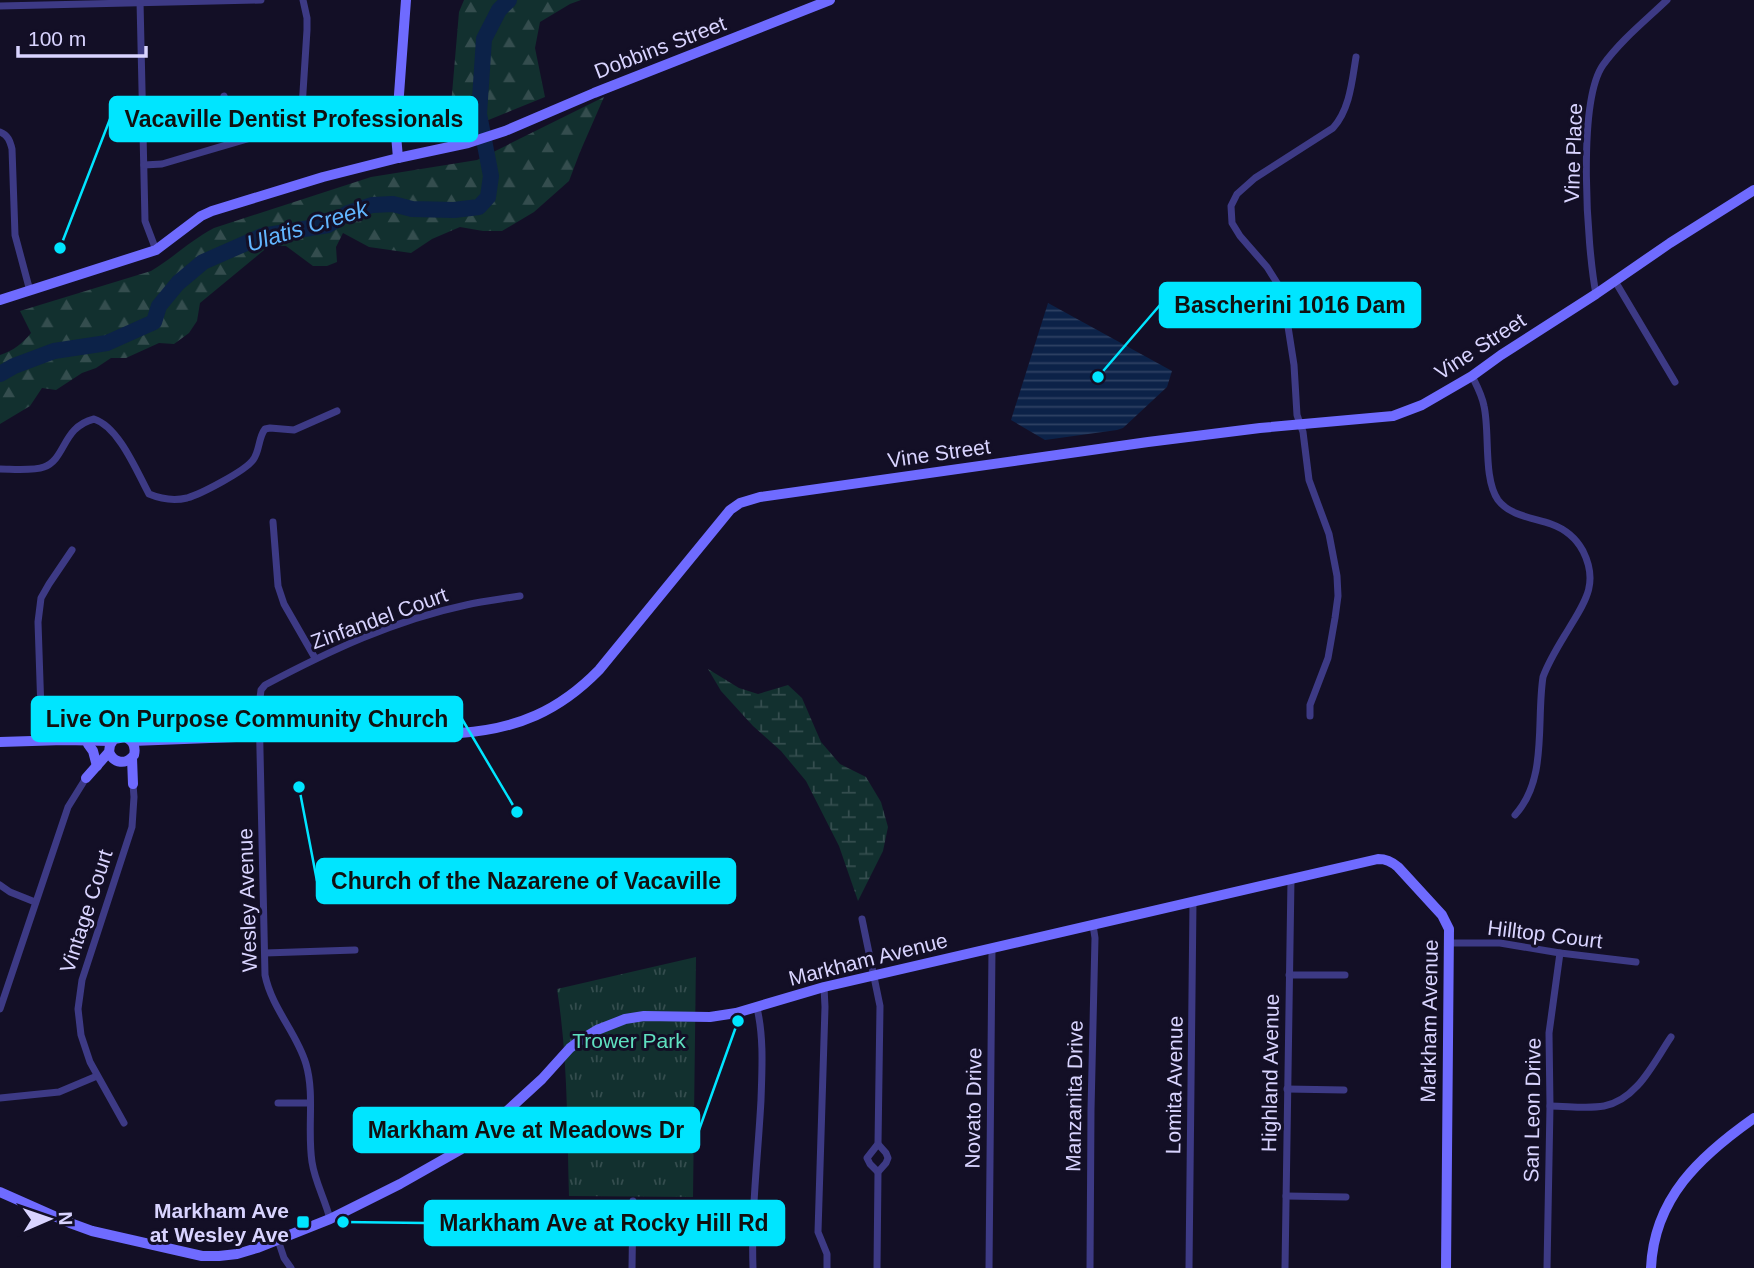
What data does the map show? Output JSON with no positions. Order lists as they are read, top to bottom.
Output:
{
  "streets": {
    "street": [
      "Dobbins Street",
      "Vine Place",
      "Vine Street",
      "Zinfandel Court",
      "Wesley Avenue",
      "Vintage Court",
      "Hilltop Court",
      "Markham Avenue",
      "Highland Avenue",
      "Lomita Avenue",
      "Manzanita Drive",
      "Novato Drive",
      "San Leon Drive"
    ]
  },
  "crossings": [
    ["Vine Place", "Vine Street"],
    ["Vine Street", "Zinfandel Court"],
    ["Vine Street", "Wesley Avenue"],
    ["Zinfandel Court", "Wesley Avenue"],
    ["Wesley Avenue", "Markham Avenue"],
    ["Hilltop Court", "Markham Avenue"],
    ["Hilltop Court", "San Leon Drive"],
    ["Markham Avenue", "Highland Avenue"],
    ["Markham Avenue", "Lomita Avenue"],
    ["Markham Avenue", "Manzanita Drive"],
    ["Markham Avenue", "Novato Drive"]
  ],
  "water": ["Ulatis Creek"],
  "parks": ["Trower Park"],
  "places": {
    "other": [
      "Vacaville Dentist Professionals",
      "Bascherini 1016 Dam",
      "Church of the Nazarene of Vacaville",
      "Live On Purpose Community Church",
      "Markham Ave at Meadows Dr",
      "Markham Ave at Rocky Hill Rd"
    ],
    "transit": ["Markham Ave at Wesley Ave"]
  },
  "scale_bar": "100 m",
  "north": "right"
}
